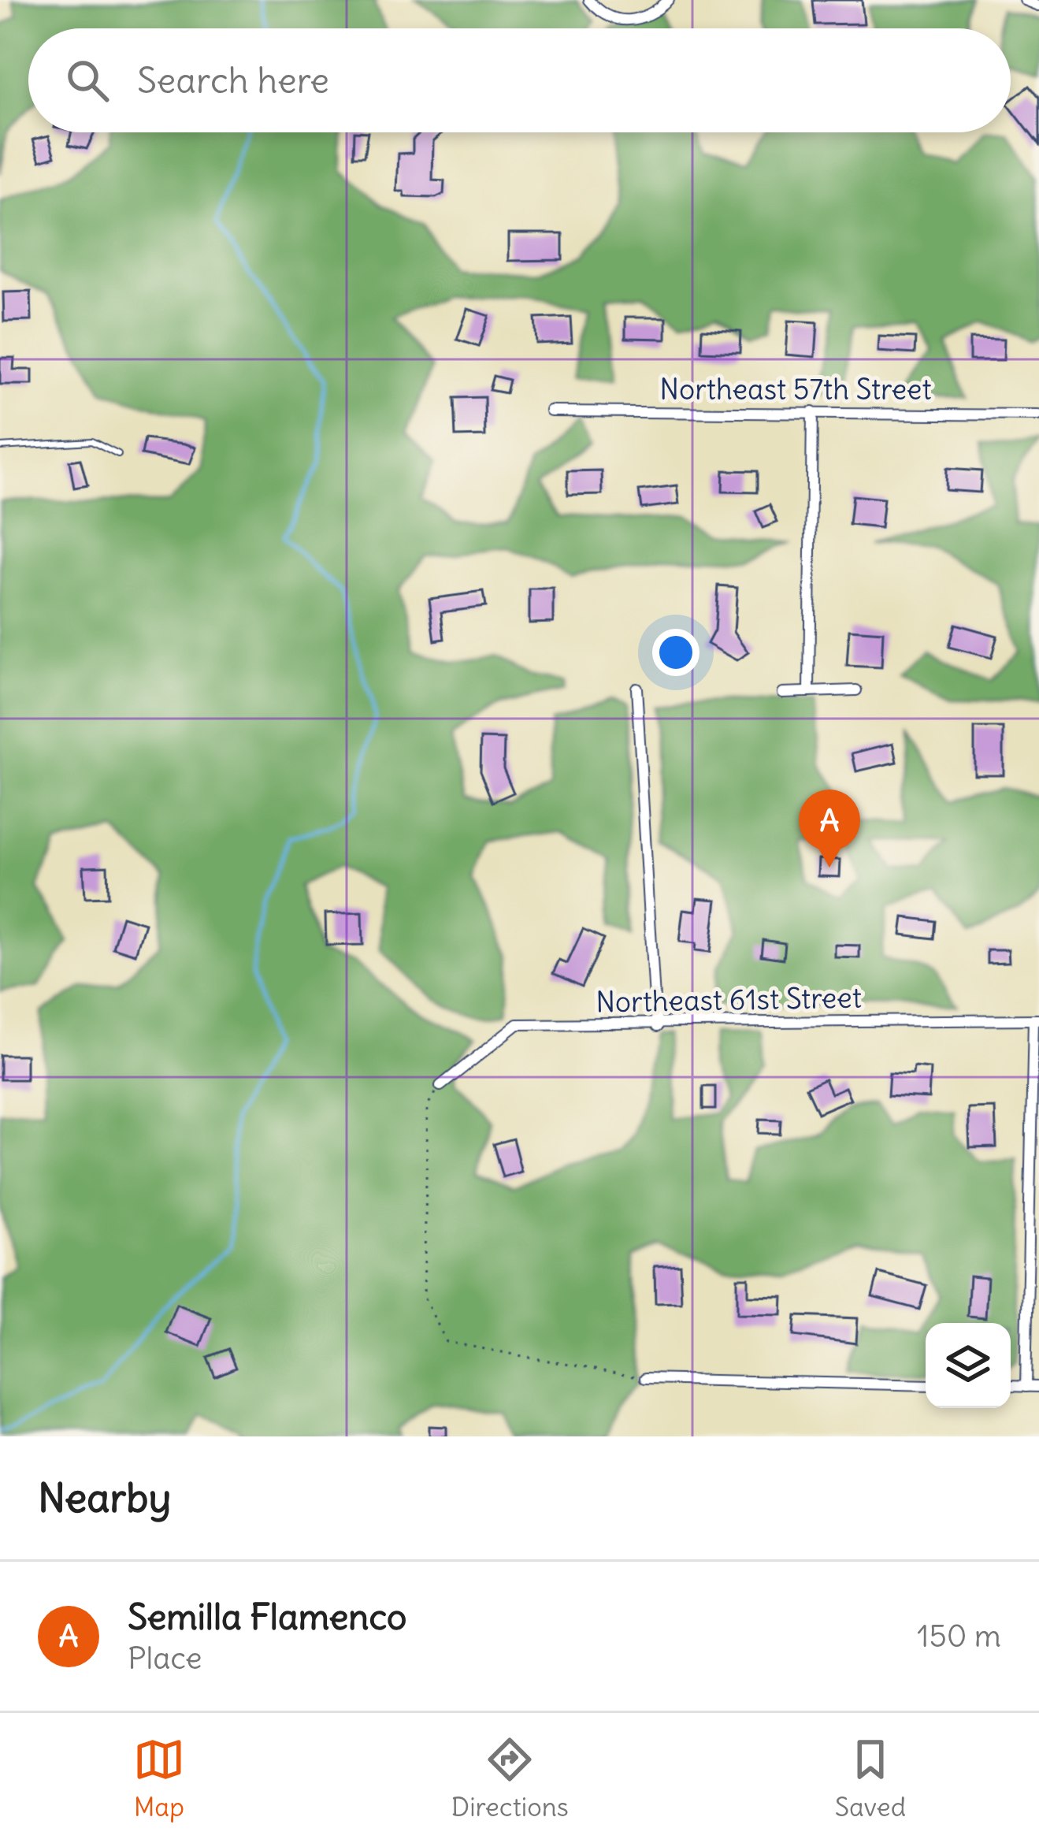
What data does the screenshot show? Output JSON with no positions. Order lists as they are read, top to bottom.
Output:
{
  "streets": {
    "street": ["Northeast 57th Street", "Northeast 61st Street"]
  },
  "page": {
    "search": "Search here",
    "pins": "A",
    "heading": "Nearby",
    "list": [
      {
        "mark": "A",
        "name": "Semilla Flamenco",
        "note": "Place",
        "value": "150 m"
      }
    ],
    "nav": ["Map", "Directions", "Saved"]
  }
}
